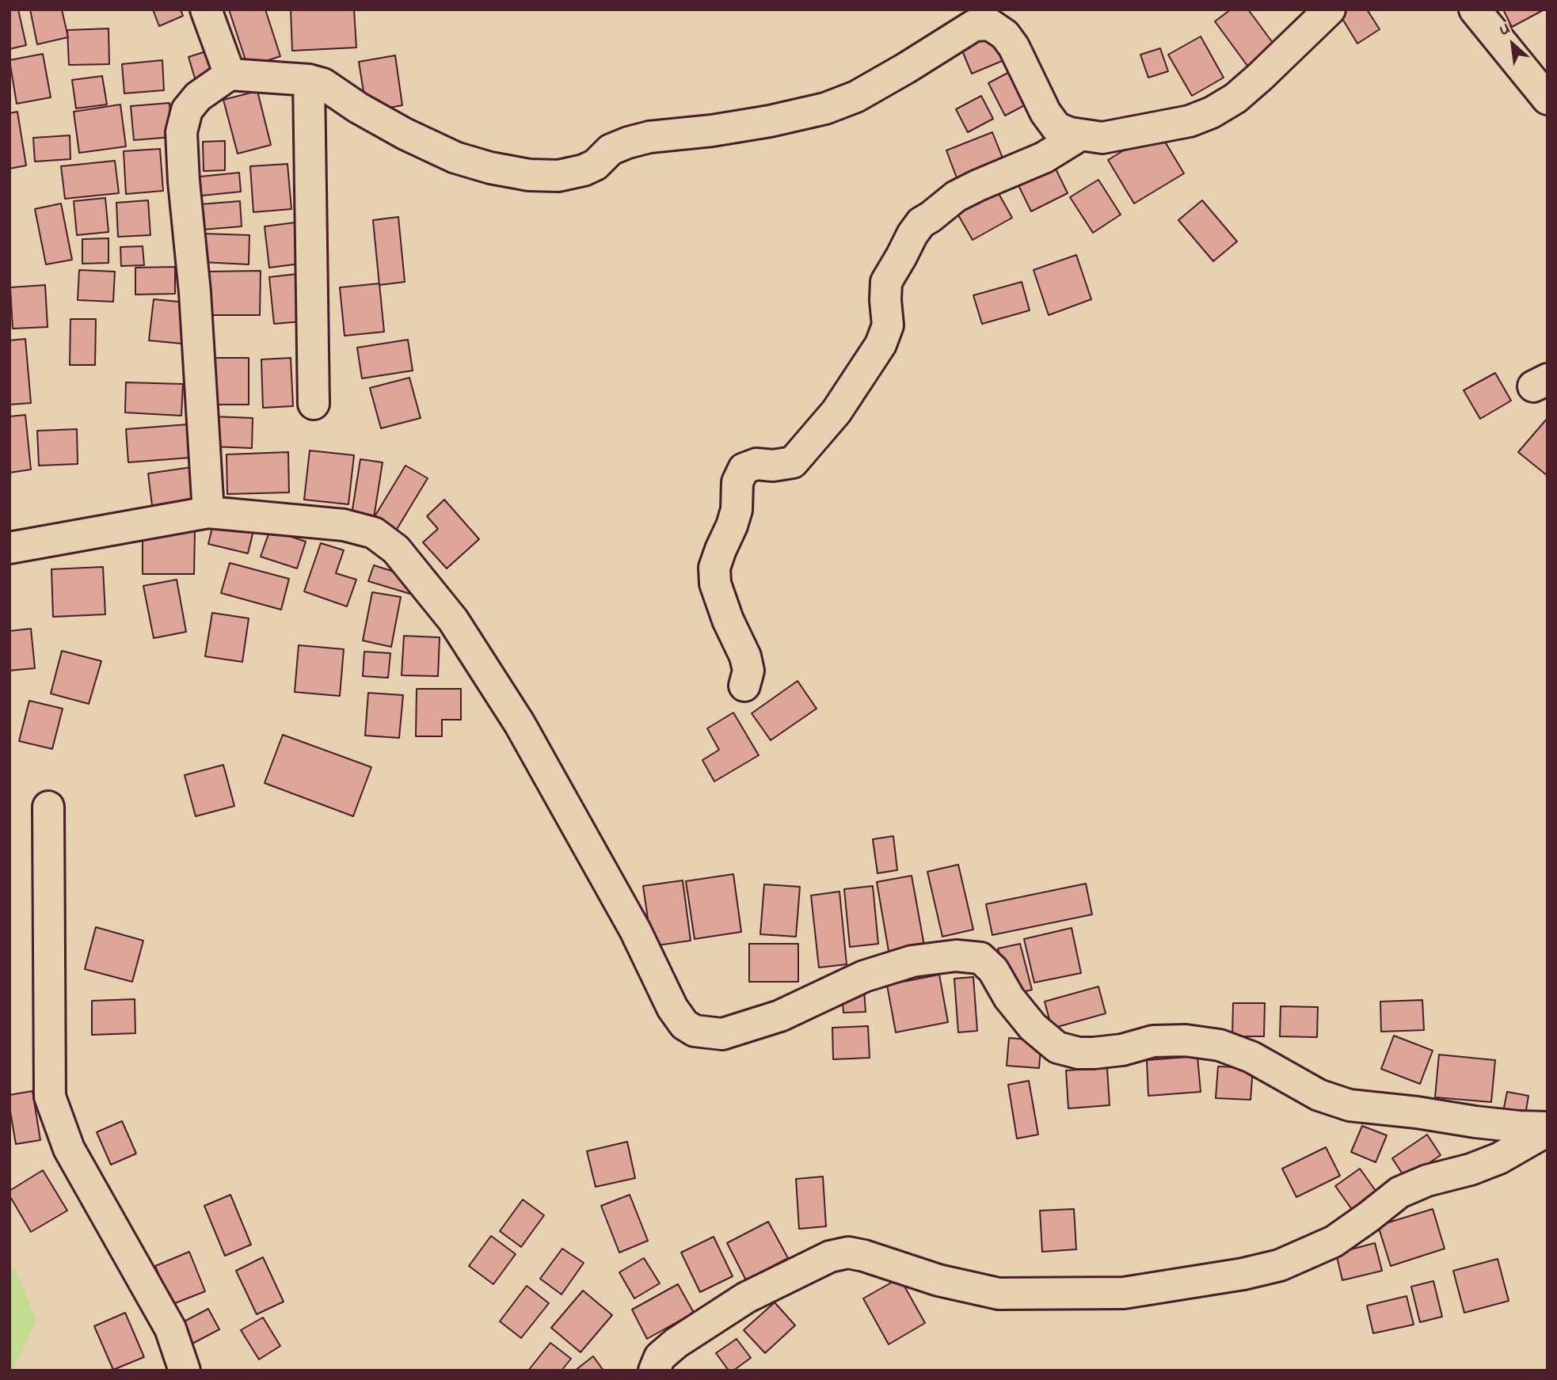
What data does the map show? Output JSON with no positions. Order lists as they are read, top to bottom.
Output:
{
  "north": "top left"
}
